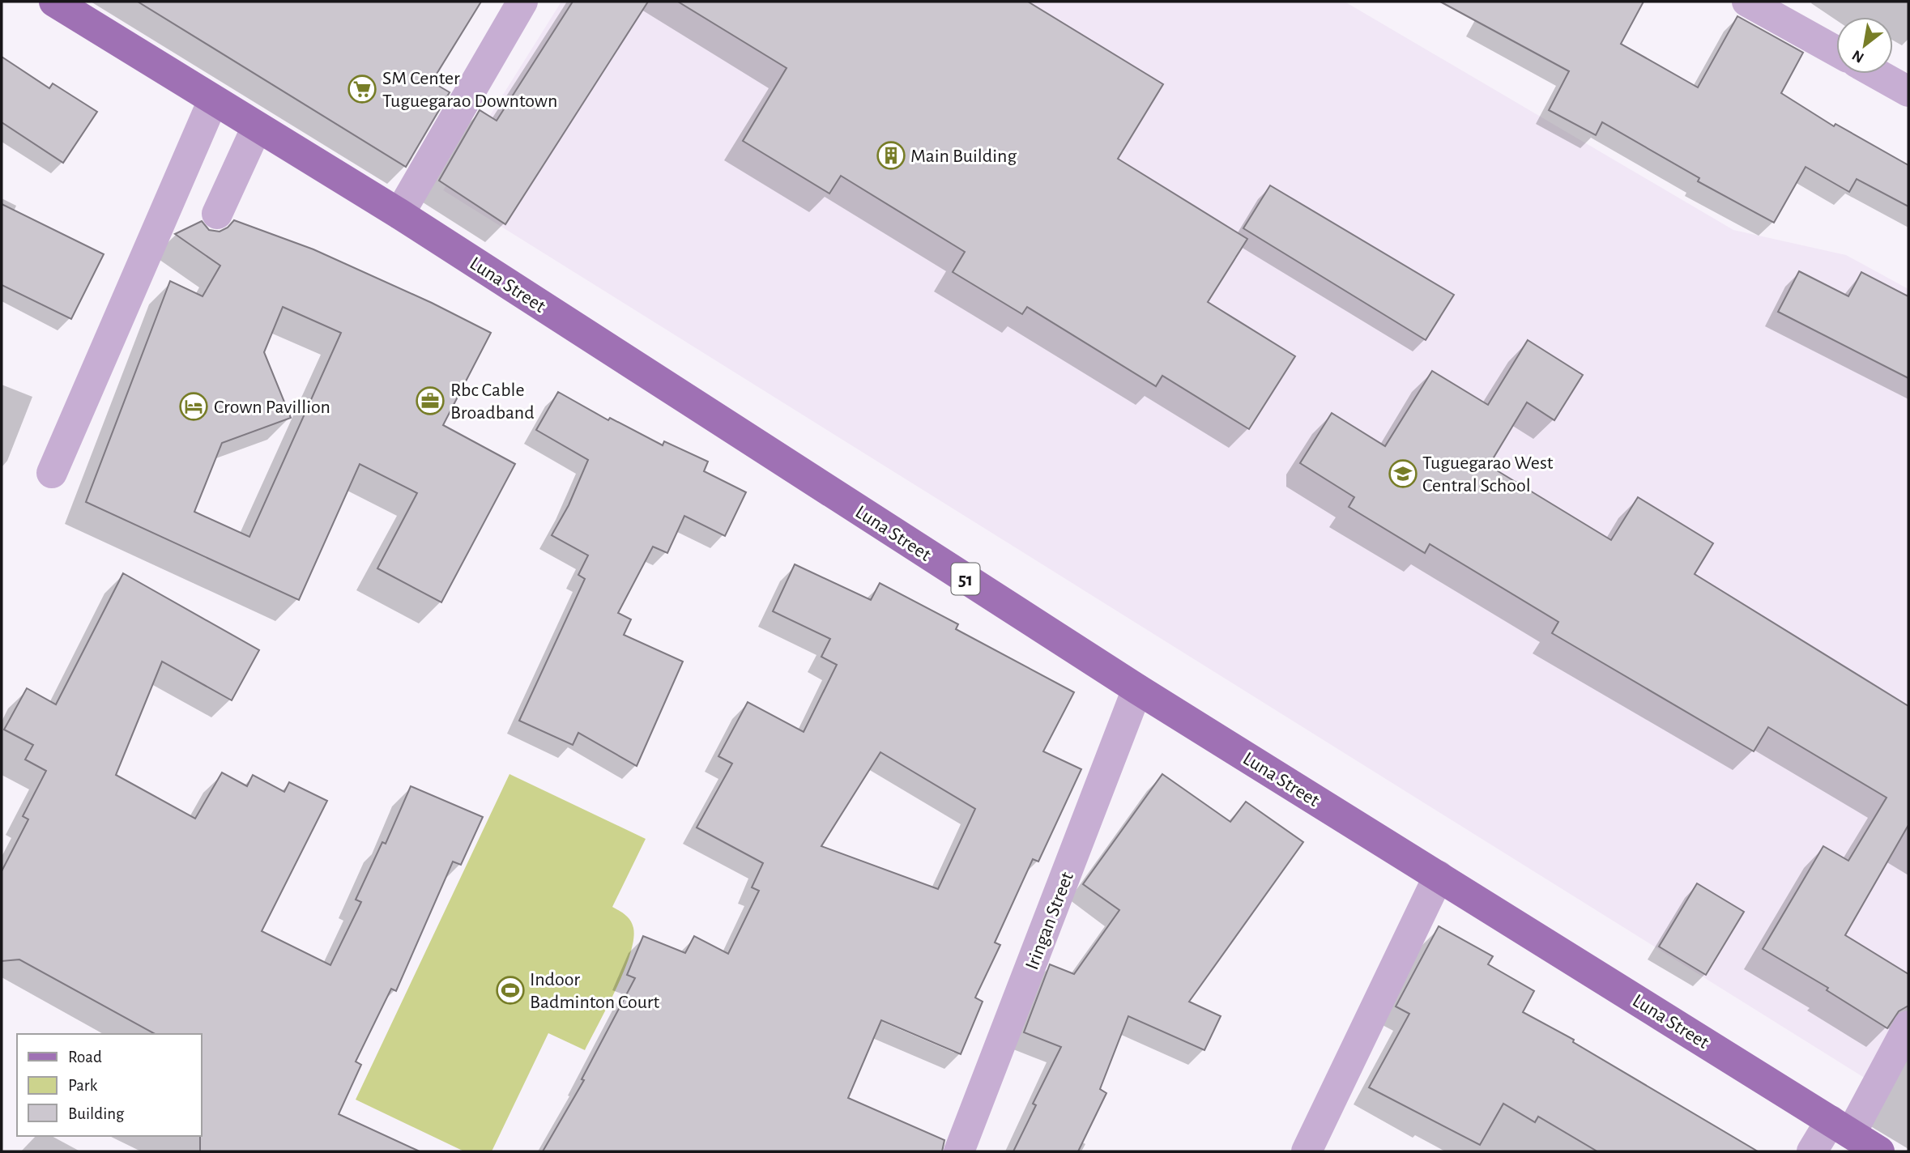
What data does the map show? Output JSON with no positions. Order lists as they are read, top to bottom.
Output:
{
  "streets": {
    "main road": ["Luna Street", "51"],
    "street": ["Iringan Street"]
  },
  "crossings": [
    ["Luna Street", "Iringan Street"]
  ],
  "places": {
    "supermarket": ["SM Center Tuguegarao Downtown"],
    "building": ["Main Building"],
    "office": ["Rbc Cable Broadband"],
    "hotel": ["Crown Pavillion"],
    "school or university": ["Tuguegarao West Central School"],
    "sports": ["Indoor Badminton Court"]
  },
  "legend": ["Road", "Park", "Building"],
  "north": "bottom left"
}
